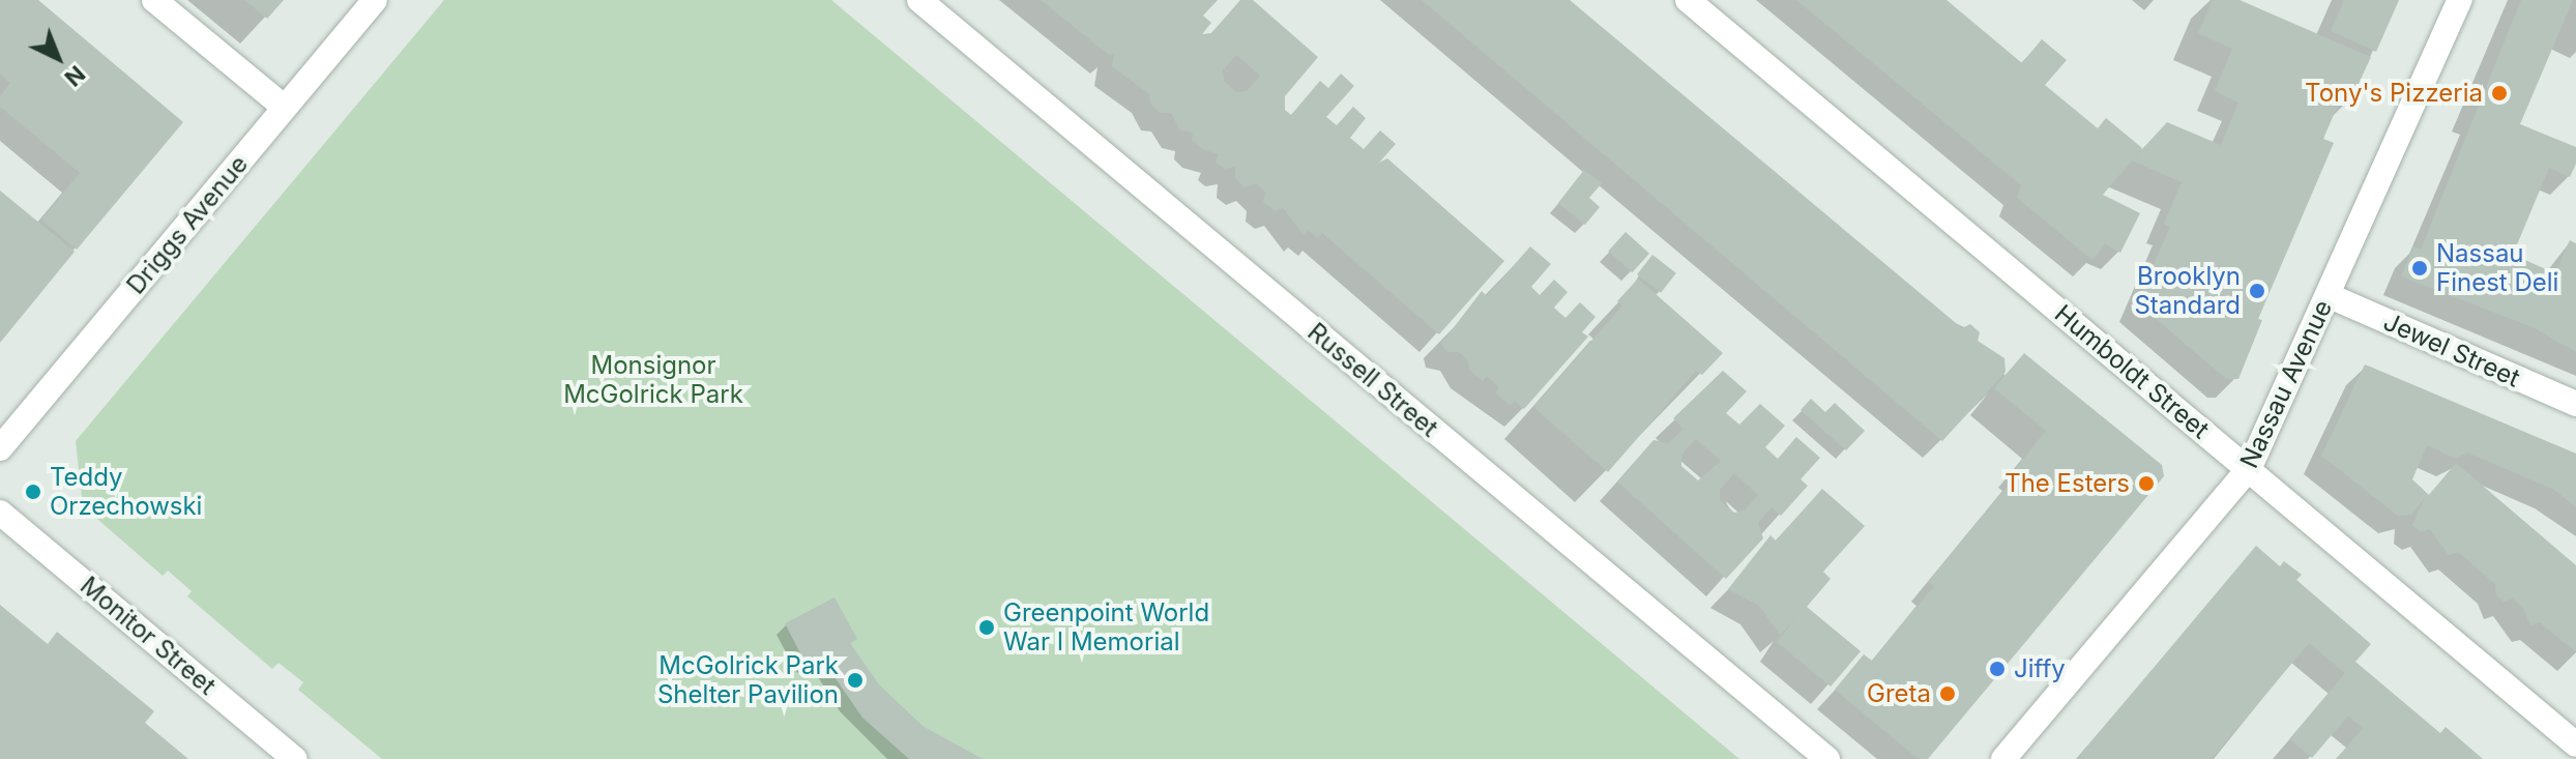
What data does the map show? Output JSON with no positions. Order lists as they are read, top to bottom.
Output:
{
  "streets": {
    "street": [
      "Driggs Avenue",
      "Jewel Street",
      "Humboldt Street",
      "Russell Street",
      "Nassau Avenue",
      "Monitor Street"
    ]
  },
  "crossings": [
    ["Jewel Street", "Nassau Avenue"],
    ["Humboldt Street", "Nassau Avenue"]
  ],
  "parks": ["Monsignor McGolrick Park"],
  "places": [
    "Tony's Pizzeria",
    "Nassau Finest Deli",
    "Brooklyn Standard",
    "The Esters",
    "Teddy Orzechowski",
    "Greenpoint World War I Memorial",
    "Jiffy",
    "McGolrick Park Shelter Pavilion",
    "Greta"
  ],
  "north": "bottom right"
}
